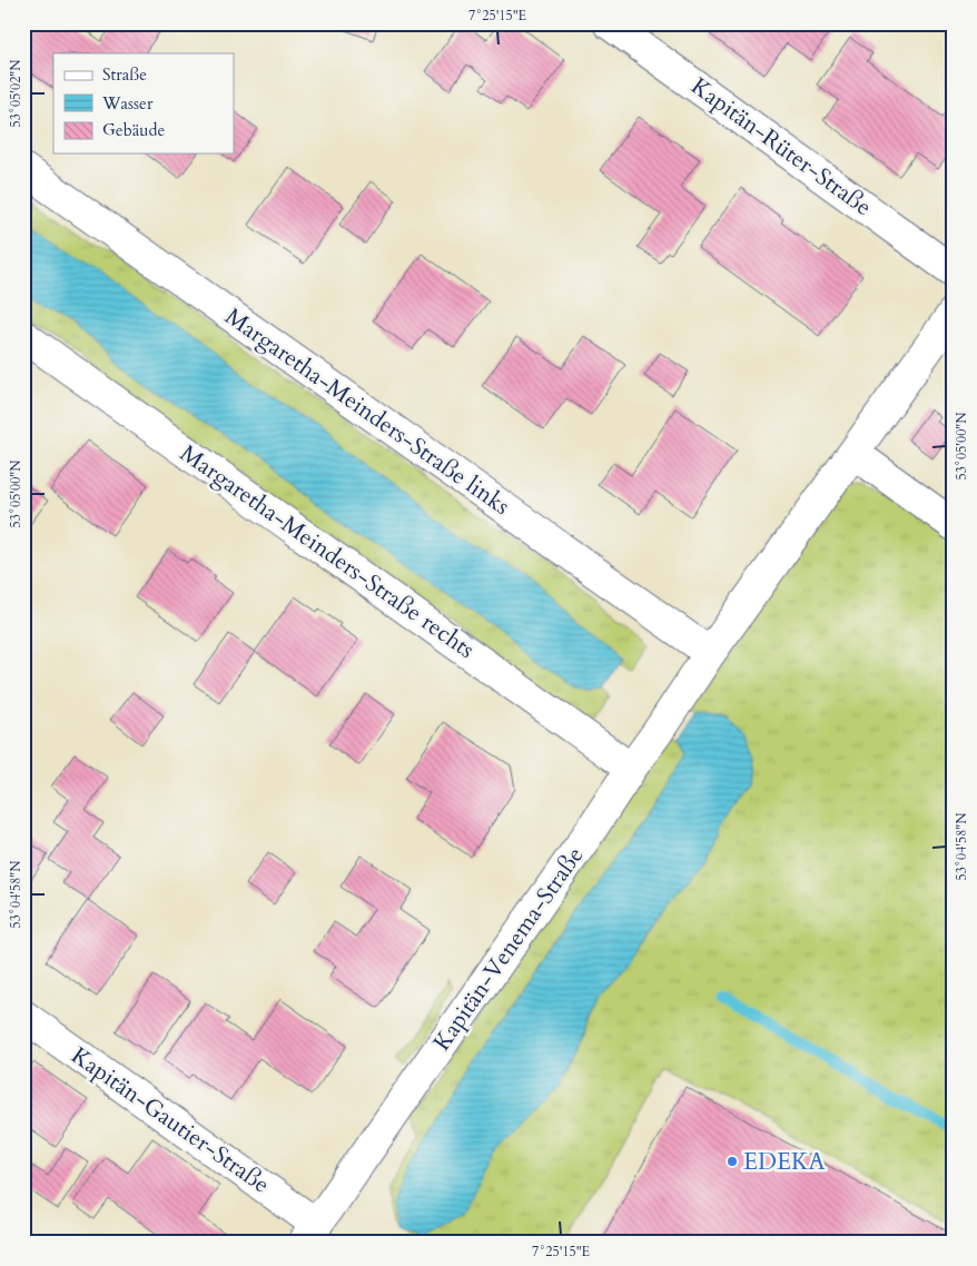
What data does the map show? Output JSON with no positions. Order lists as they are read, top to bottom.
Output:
{
  "streets": {
    "street": [
      "Kapitän-Rüter-Straße",
      "Margaretha-Meinders-Straße links",
      "Margaretha-Meinders-Straße rechts",
      "Kapitän-Venema-Straße",
      "Kapitän-Gautier-Straße"
    ]
  },
  "crossings": [
    ["Margaretha-Meinders-Straße links", "Kapitän-Venema-Straße"],
    ["Margaretha-Meinders-Straße rechts", "Kapitän-Venema-Straße"],
    ["Kapitän-Venema-Straße", "Kapitän-Gautier-Straße"]
  ],
  "places": ["EDEKA"],
  "legend": ["Straße", "Wasser", "Gebäude"],
  "coordinates": [
    "7°25'15\"E",
    "53°05'02\"N",
    "53°05'00\"N",
    "53°04'58\"N"
  ]
}
